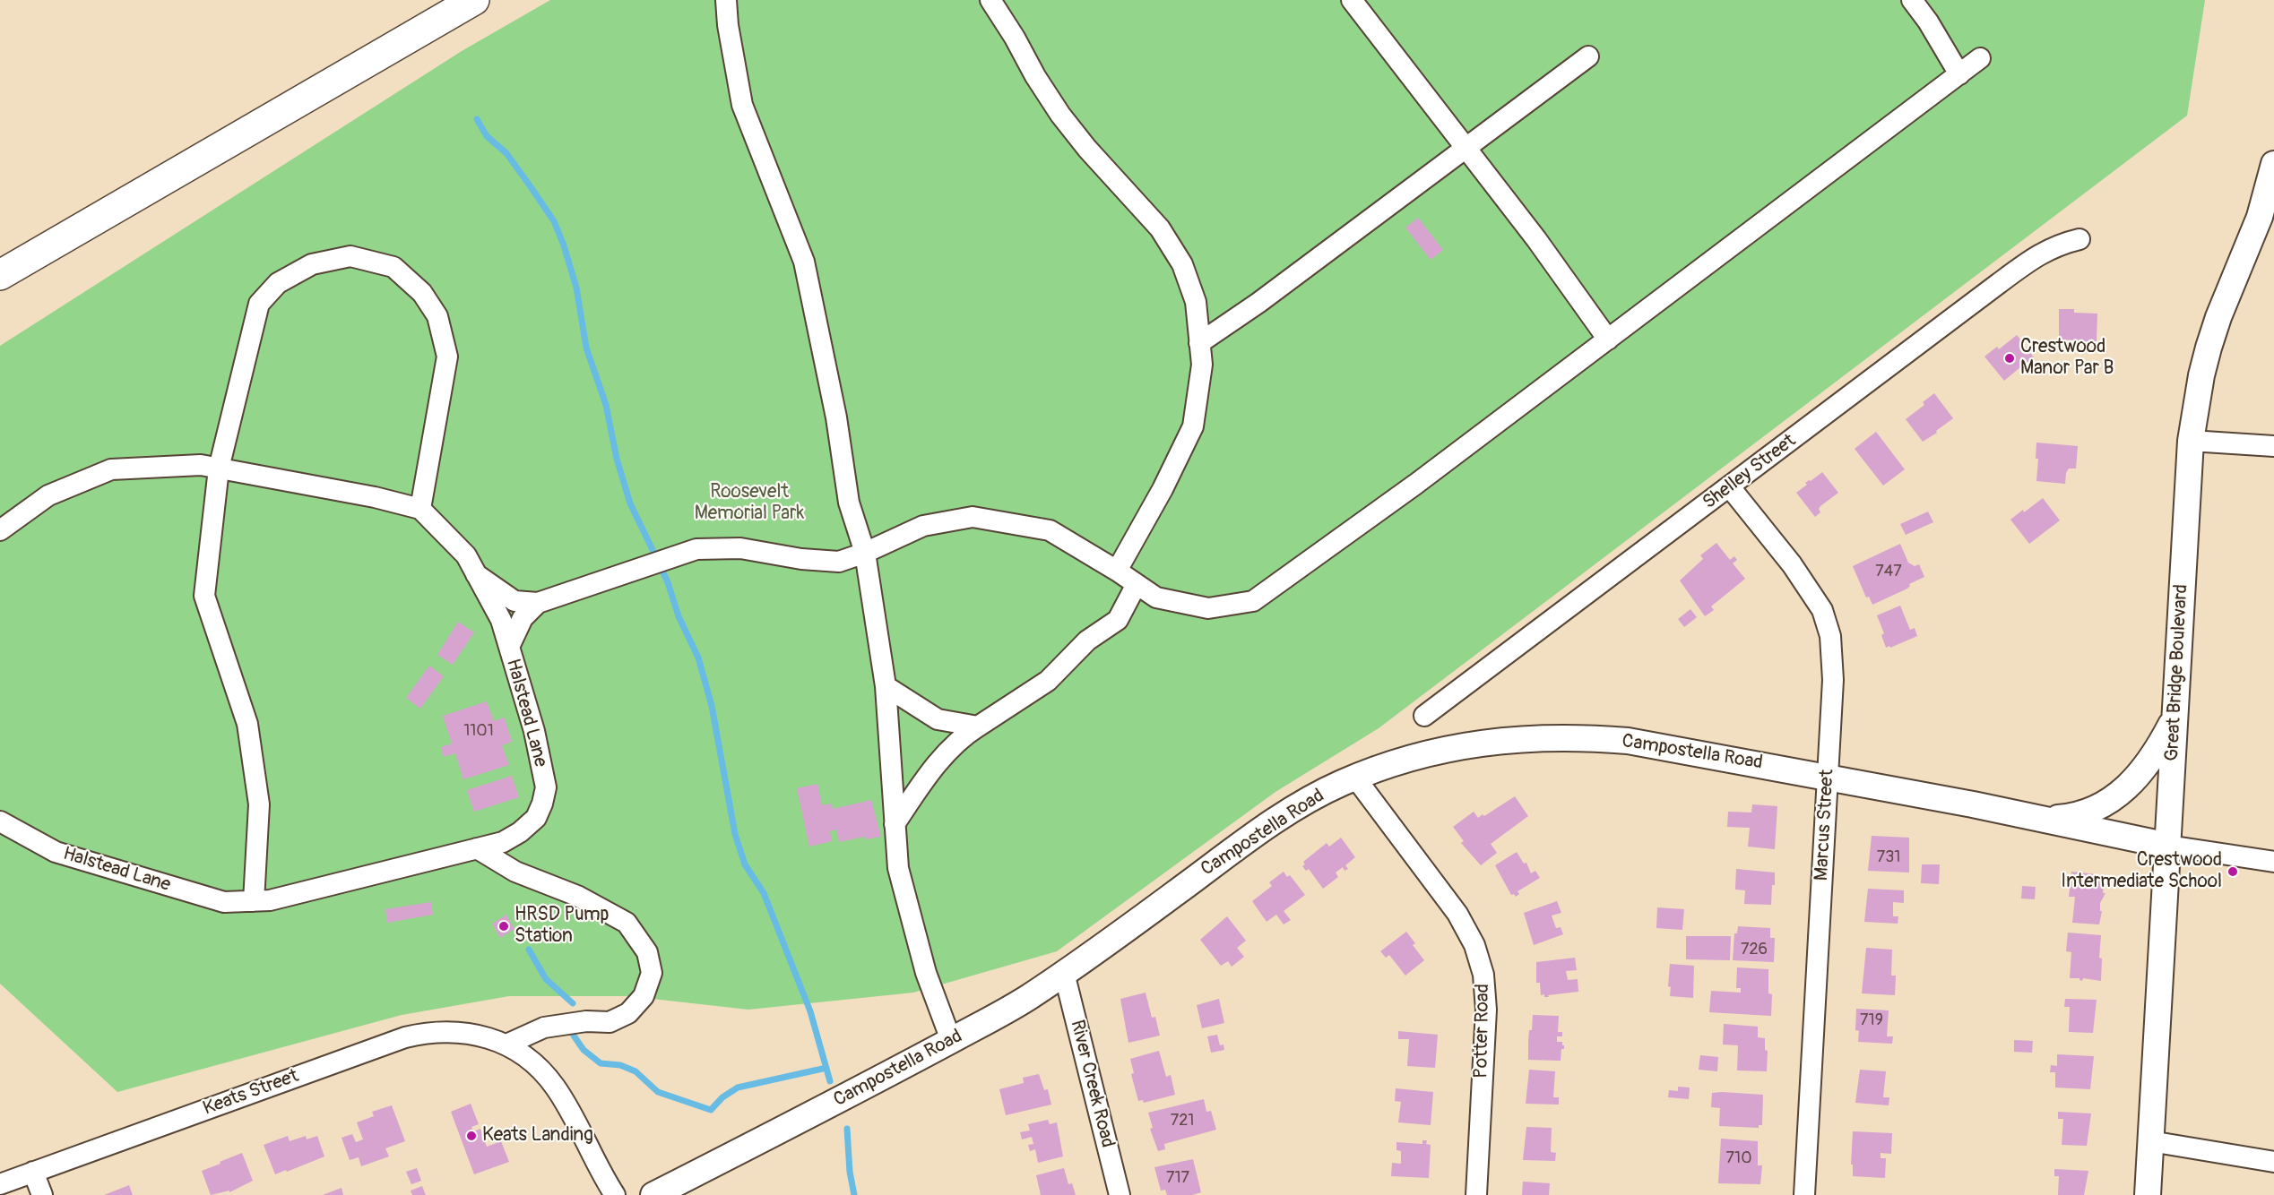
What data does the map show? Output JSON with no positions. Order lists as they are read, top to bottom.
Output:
{
  "streets": {
    "main road": ["Great Bridge Boulevard", "Campostella Road"],
    "street": [
      "Shelley Street",
      "Halstead Lane",
      "Marcus Street",
      "Potter Road",
      "River Creek Road",
      "Keats Street"
    ]
  },
  "crossings": [
    ["Shelley Street", "Marcus Street"],
    ["Great Bridge Boulevard", "Campostella Road"],
    ["Campostella Road", "Marcus Street"],
    ["Campostella Road", "Potter Road"],
    ["Campostella Road", "River Creek Road"]
  ],
  "parks": ["Roosevelt Memorial Park"],
  "places": [
    "Crestwood Manor Par B",
    "Crestwood Intermediate School",
    "HRSD Pump Station",
    "Keats Landing"
  ],
  "house_numbers": [
    "747",
    "1101",
    "731",
    "726",
    "719",
    "721",
    "710",
    "717"
  ]
}
